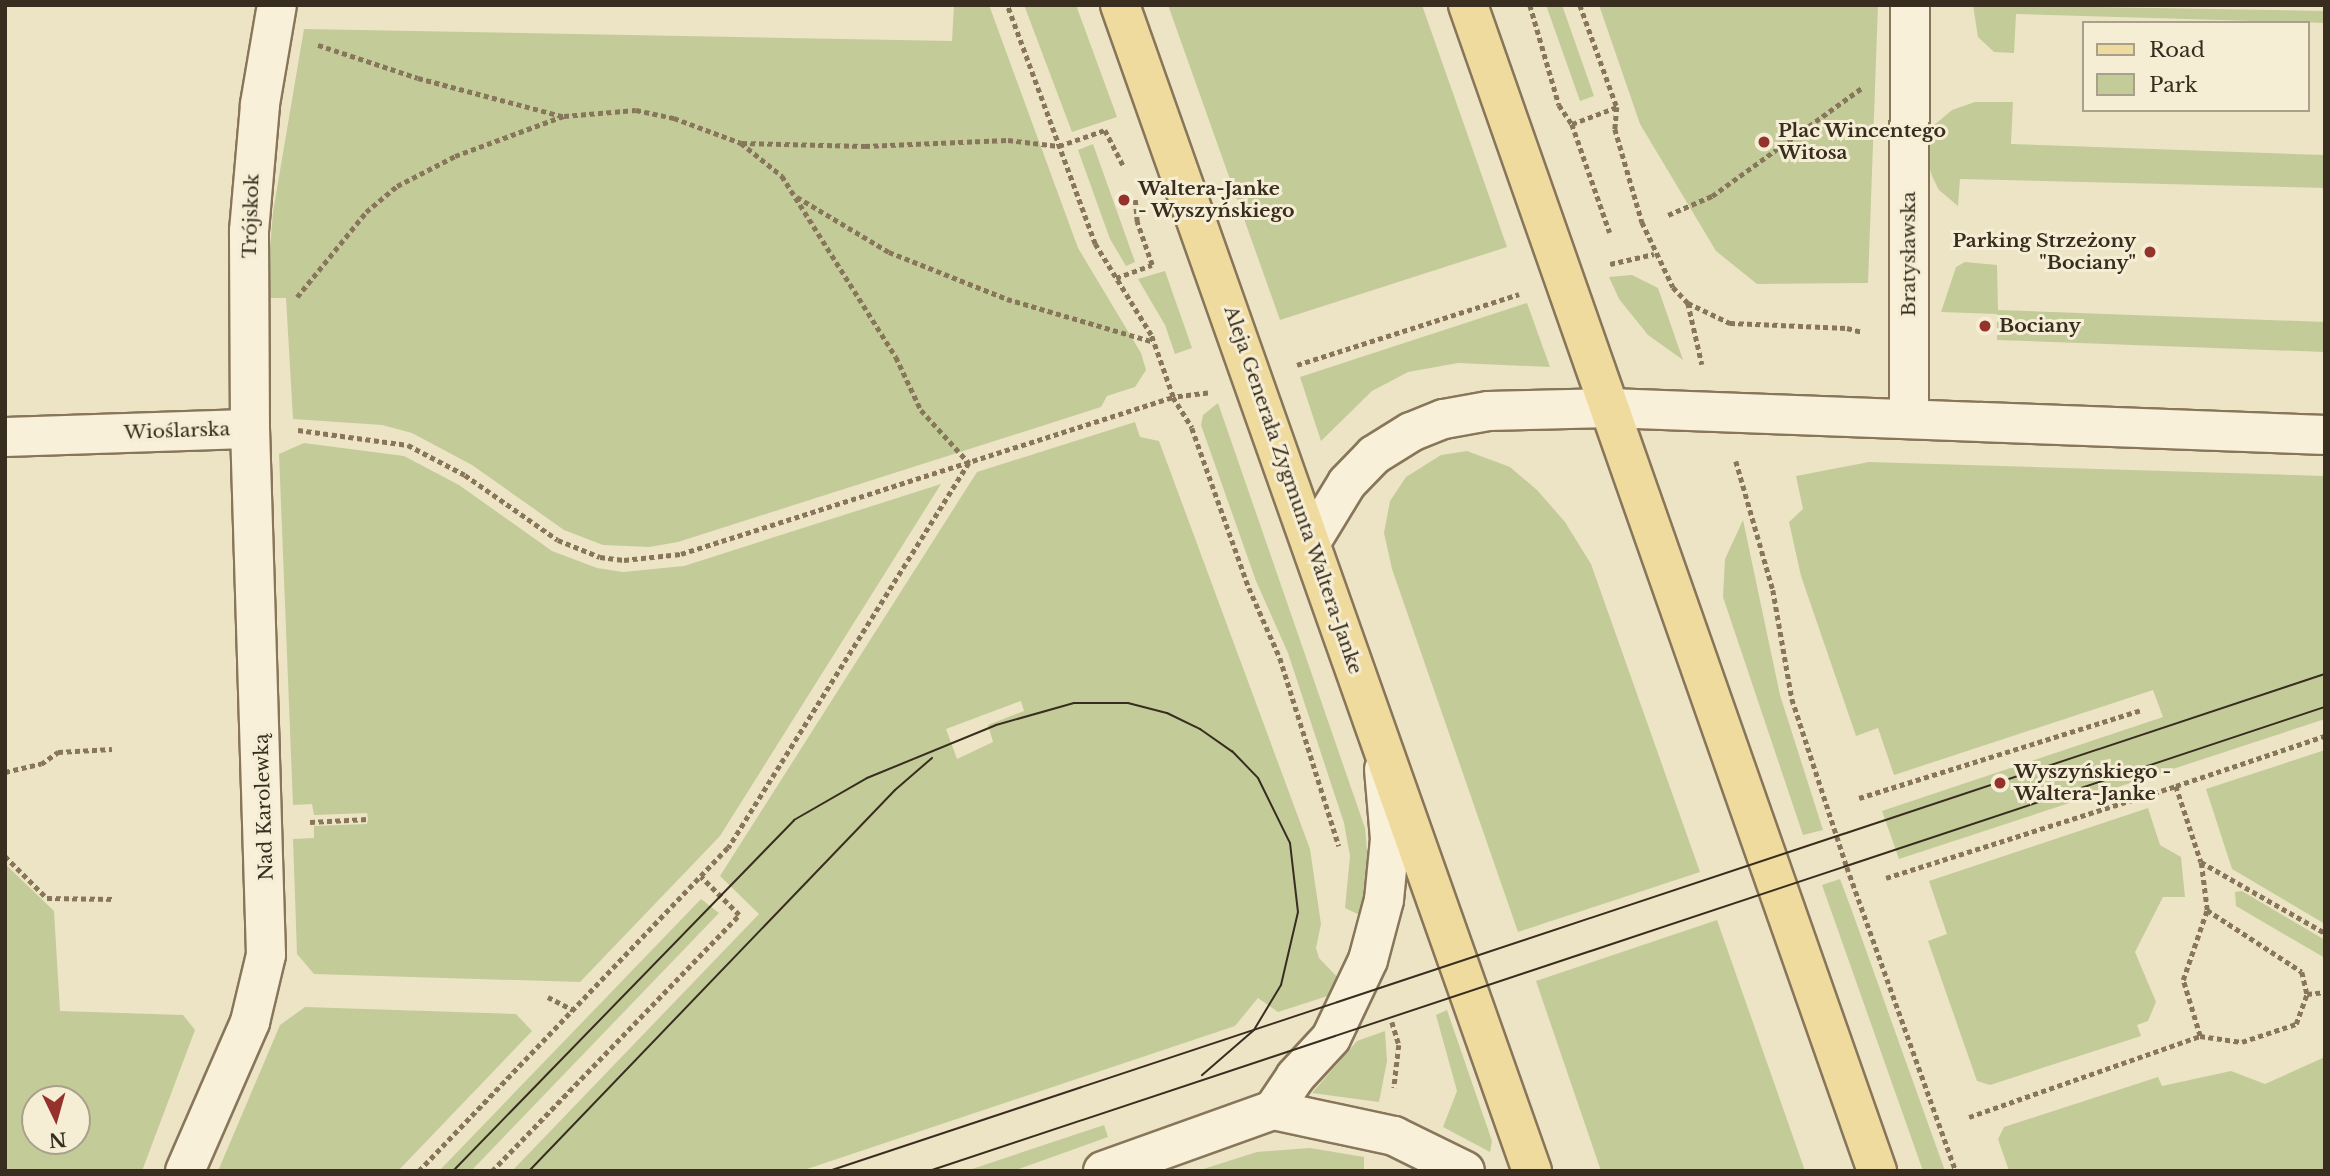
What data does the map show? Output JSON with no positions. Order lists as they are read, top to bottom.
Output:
{
  "streets": {
    "main road": ["Aleja Generała Zygmunta Waltera-Janke"],
    "street": [
      "Trójskok",
      "Bratysławska",
      "Wioślarska",
      "Nad Karolewką"
    ]
  },
  "crossings": [
    ["Trójskok", "Wioślarska"],
    ["Trójskok", "Nad Karolewką"],
    ["Wioślarska", "Nad Karolewką"]
  ],
  "places": [
    "Plac Wincentego Witosa",
    "Waltera-Janke - Wyszyńskiego",
    "Parking Strzeżony \"Bociany\"",
    "Bociany",
    "Wyszyńskiego - Waltera-Janke"
  ],
  "legend": ["Road", "Park"],
  "north": "bottom"
}
